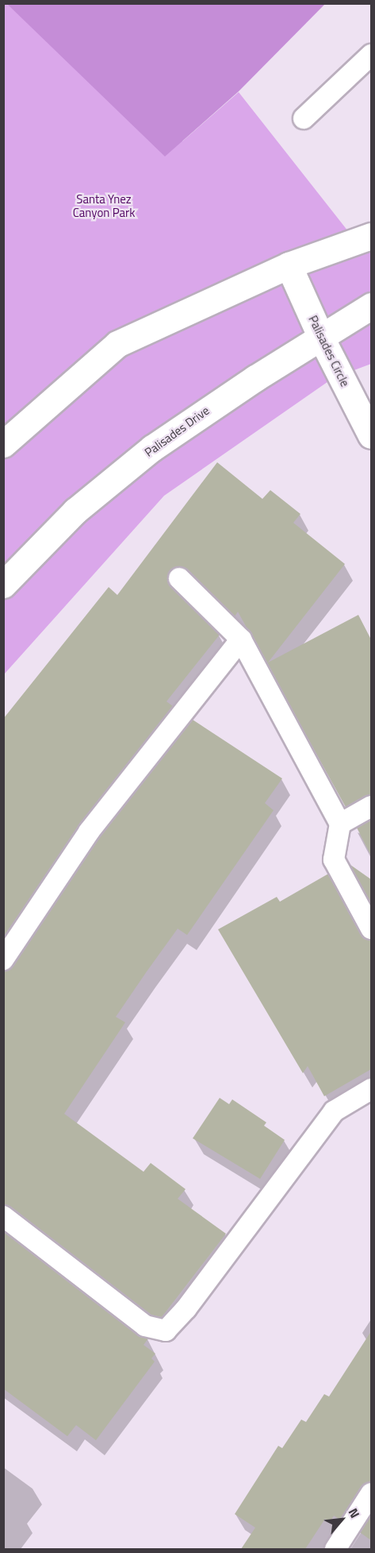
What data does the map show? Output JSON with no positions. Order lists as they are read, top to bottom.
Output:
{
  "streets": {
    "street": ["Palisades Circle", "Palisades Drive"]
  },
  "crossings": [
    ["Palisades Circle", "Palisades Drive"]
  ],
  "parks": ["Santa Ynez Canyon Park"],
  "north": "top right"
}
